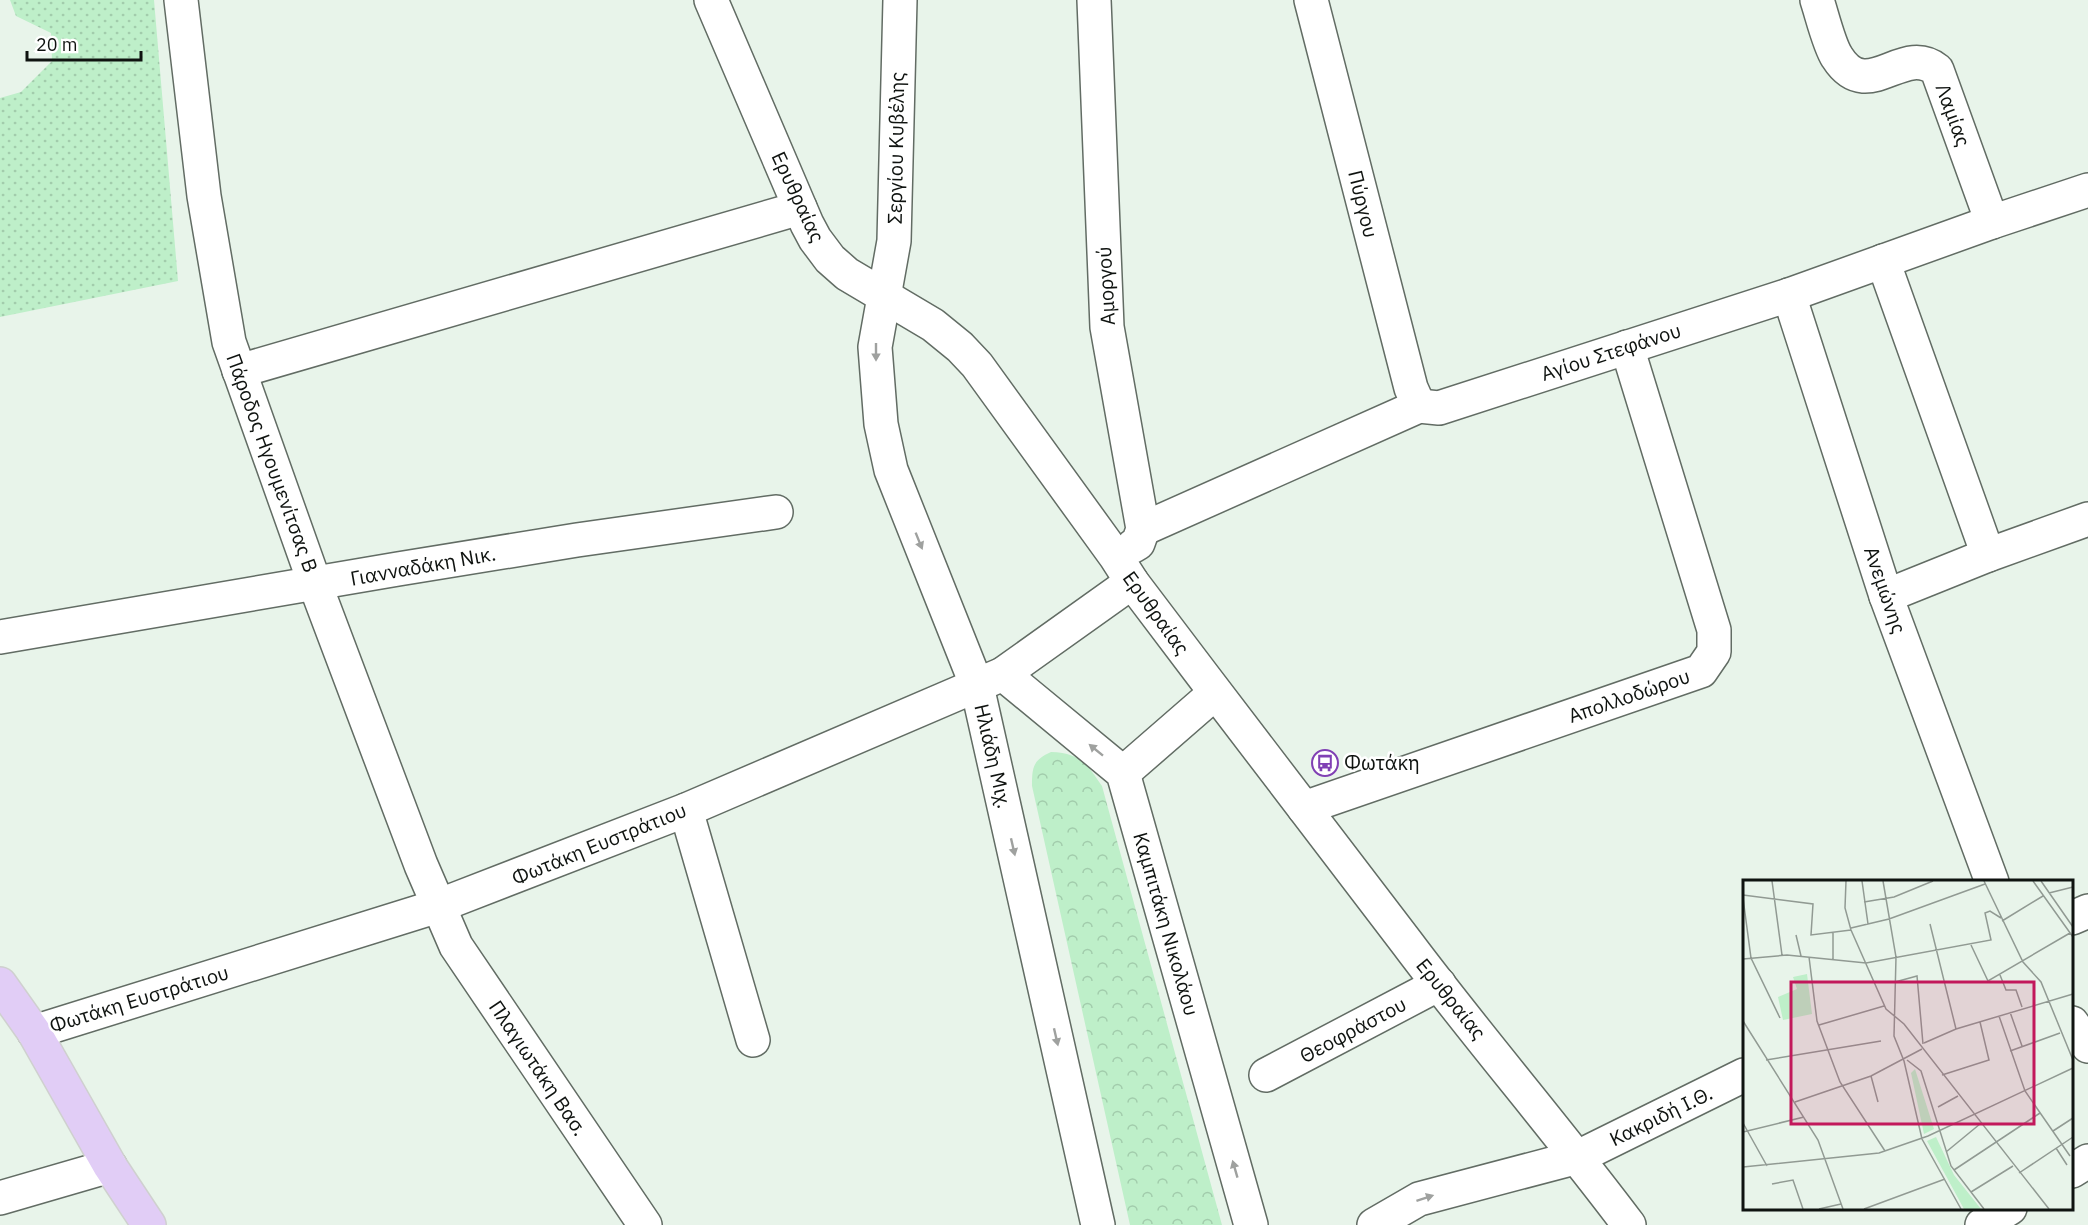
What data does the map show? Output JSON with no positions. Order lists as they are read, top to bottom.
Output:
{
  "streets": {
    "street": [
      "Λαμίας",
      "Σεργίου Κυβέλης",
      "Ερυθραίας",
      "Πύργου",
      "Αμοργού",
      "Αγίου Στεφάνου",
      "Πάροδος Ηγουμενίτσας Β",
      "Γιανναδάκη Νικ.",
      "Ανεμώνης",
      "Απολλοδώρου",
      "Ηλιάδη Μιχ.",
      "Φωτάκη Ευστράτιου",
      "Καμπιτάκη Νικολάου",
      "Θεοφράστου",
      "Πλαγιωτάκη Βασ.",
      "Κακριδή Ι.Θ."
    ]
  },
  "crossings": [
    ["Λαμίας", "Αγίου Στεφάνου"],
    ["Σεργίου Κυβέλης", "Ερυθραίας"],
    ["Σεργίου Κυβέλης", "Ηλιάδη Μιχ."],
    ["Ερυθραίας", "Απολλοδώρου"],
    ["Ερυθραίας", "Ηλιάδη Μιχ."],
    ["Ερυθραίας", "Φωτάκη Ευστράτιου"],
    ["Ερυθραίας", "Θεοφράστου"],
    ["Ερυθραίας", "Κακριδή Ι.Θ."],
    ["Πύργου", "Αγίου Στεφάνου"],
    ["Αμοργού", "Αγίου Στεφάνου"],
    ["Αγίου Στεφάνου", "Ανεμώνης"],
    ["Αγίου Στεφάνου", "Απολλοδώρου"],
    ["Πάροδος Ηγουμενίτσας Β", "Γιανναδάκη Νικ."],
    ["Πάροδος Ηγουμενίτσας Β", "Φωτάκη Ευστράτιου"],
    ["Πάροδος Ηγουμενίτσας Β", "Πλαγιωτάκη Βασ."],
    ["Ηλιάδη Μιχ.", "Φωτάκη Ευστράτιου"],
    ["Φωτάκη Ευστράτιου", "Πλαγιωτάκη Βασ."]
  ],
  "one_way": ["Ηλιάδη Μιχ.", "Καμπιτάκη Νικολάου", "Κακριδή Ι.Θ."],
  "places": {
    "bus stop": ["Φωτάκη"]
  },
  "scale_bar": "20 m"
}
